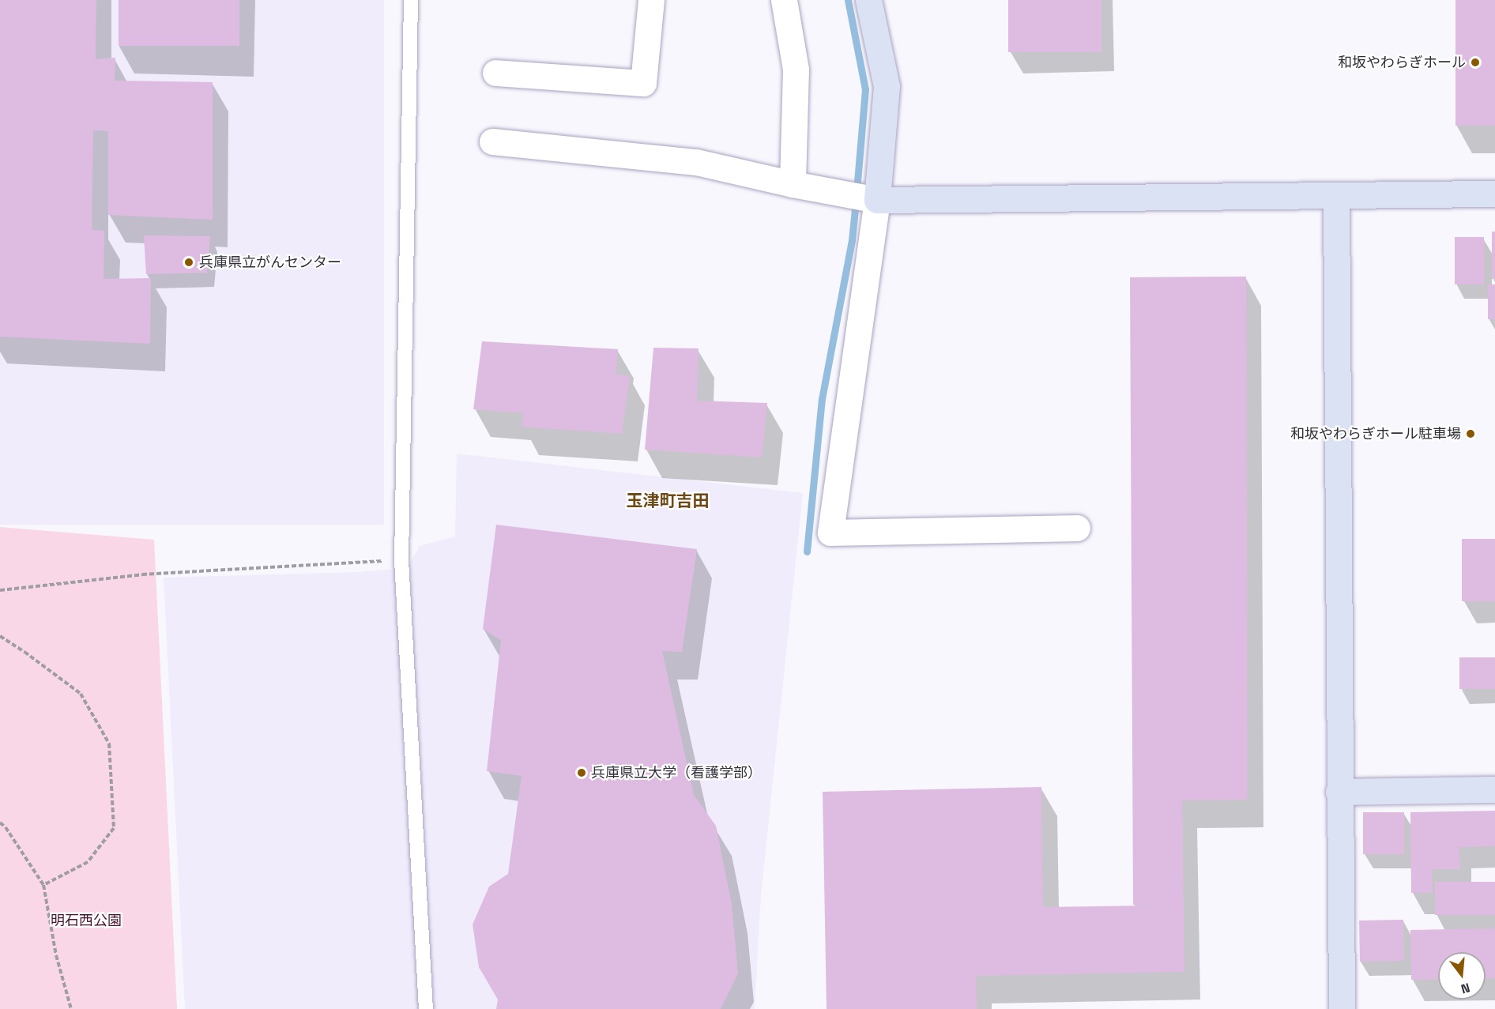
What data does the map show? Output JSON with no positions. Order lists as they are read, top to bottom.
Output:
{
  "districts": ["玉津町吉田"],
  "parks": ["明石西公園"],
  "places": [
    "和坂やわらぎホール",
    "兵庫県立がんセンター",
    "和坂やわらぎホール駐車場",
    "兵庫県立大学（看護学部）"
  ],
  "north": "bottom"
}
